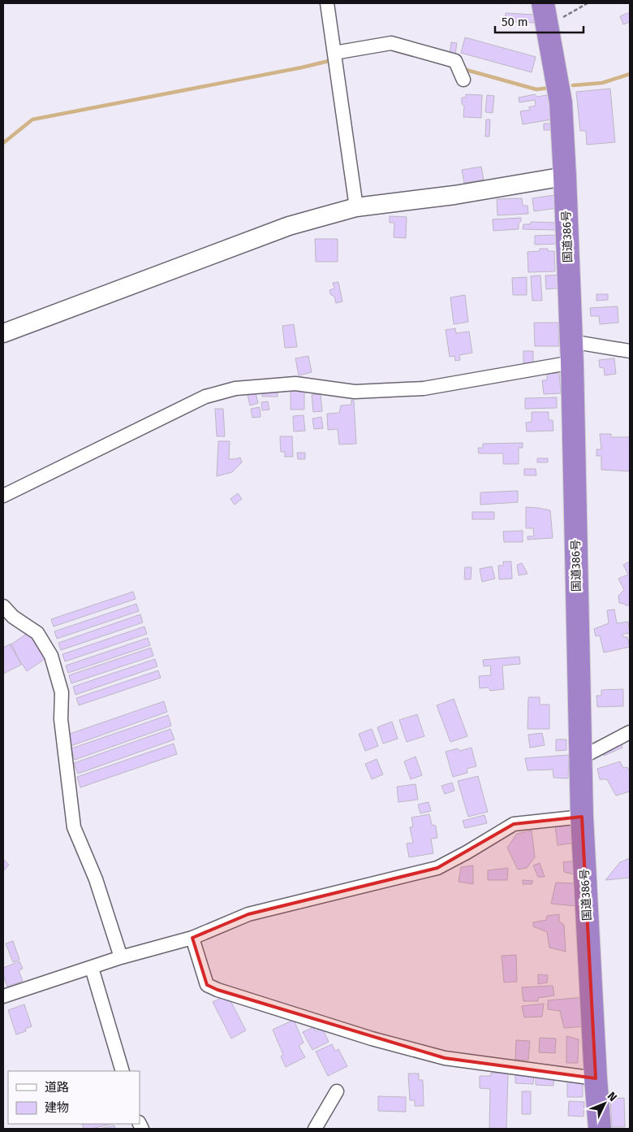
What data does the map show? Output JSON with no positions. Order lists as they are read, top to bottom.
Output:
{
  "streets": {
    "highway": ["国道386号"]
  },
  "legend": ["道路", "建物"],
  "scale_bar": "50 m",
  "north": "top right"
}
